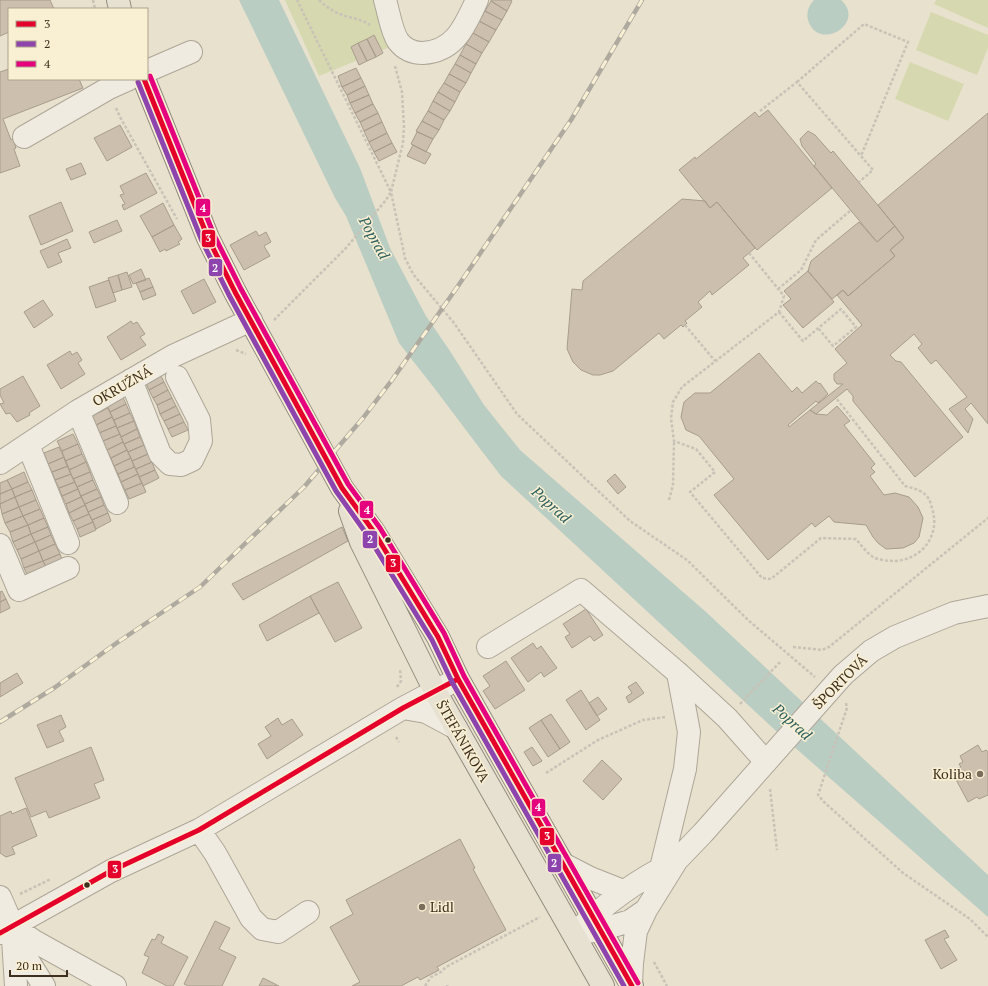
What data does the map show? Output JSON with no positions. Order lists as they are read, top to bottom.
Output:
{
  "streets": {
    "main road": ["ŠTEFÁNIKOVA"],
    "street": ["OKRUŽNÁ", "ŠPORTOVÁ"]
  },
  "crossings": [
    ["OKRUŽNÁ", "ŠTEFÁNIKOVA"]
  ],
  "water": ["Poprad"],
  "places": ["Koliba", "Lidl"],
  "lines": ["transit line 4", "transit line 3", "transit line 2"],
  "legend": ["3", "2", "4"],
  "scale_bar": "20 m"
}
